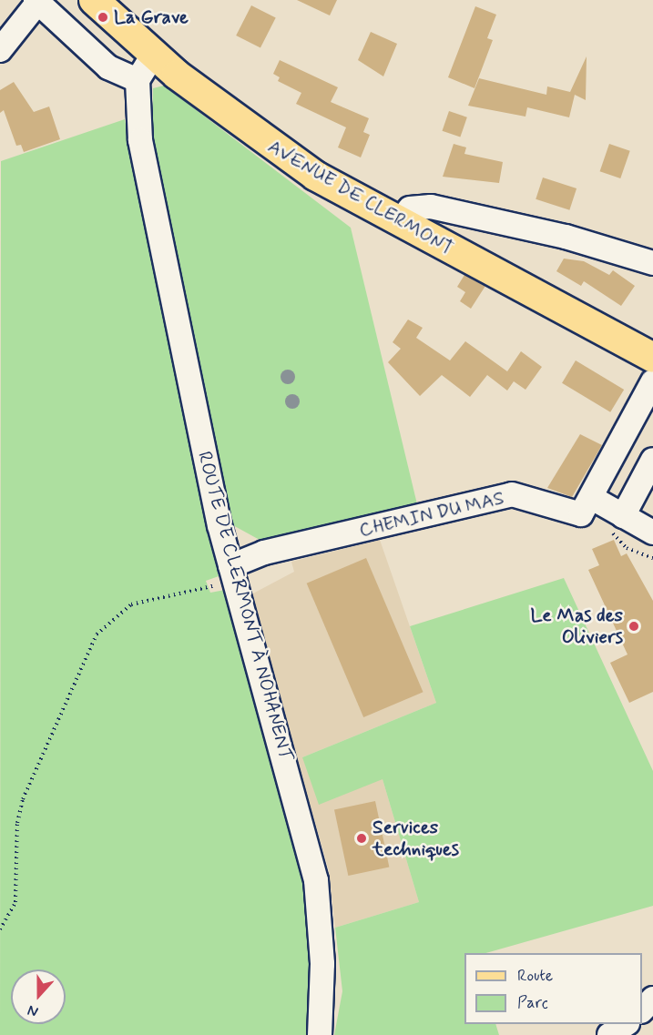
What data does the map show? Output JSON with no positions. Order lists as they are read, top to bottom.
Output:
{
  "streets": {
    "main road": ["AVENUE DE CLERMONT"],
    "street": ["CHEMIN DU MAS", "ROUTE DE CLERMONT À NOHANENT"]
  },
  "crossings": [
    ["CHEMIN DU MAS", "ROUTE DE CLERMONT À NOHANENT"]
  ],
  "places": ["La Grave", "Le Mas des Oliviers", "Services techniques"],
  "legend": ["Route", "Parc"],
  "north": "bottom"
}
